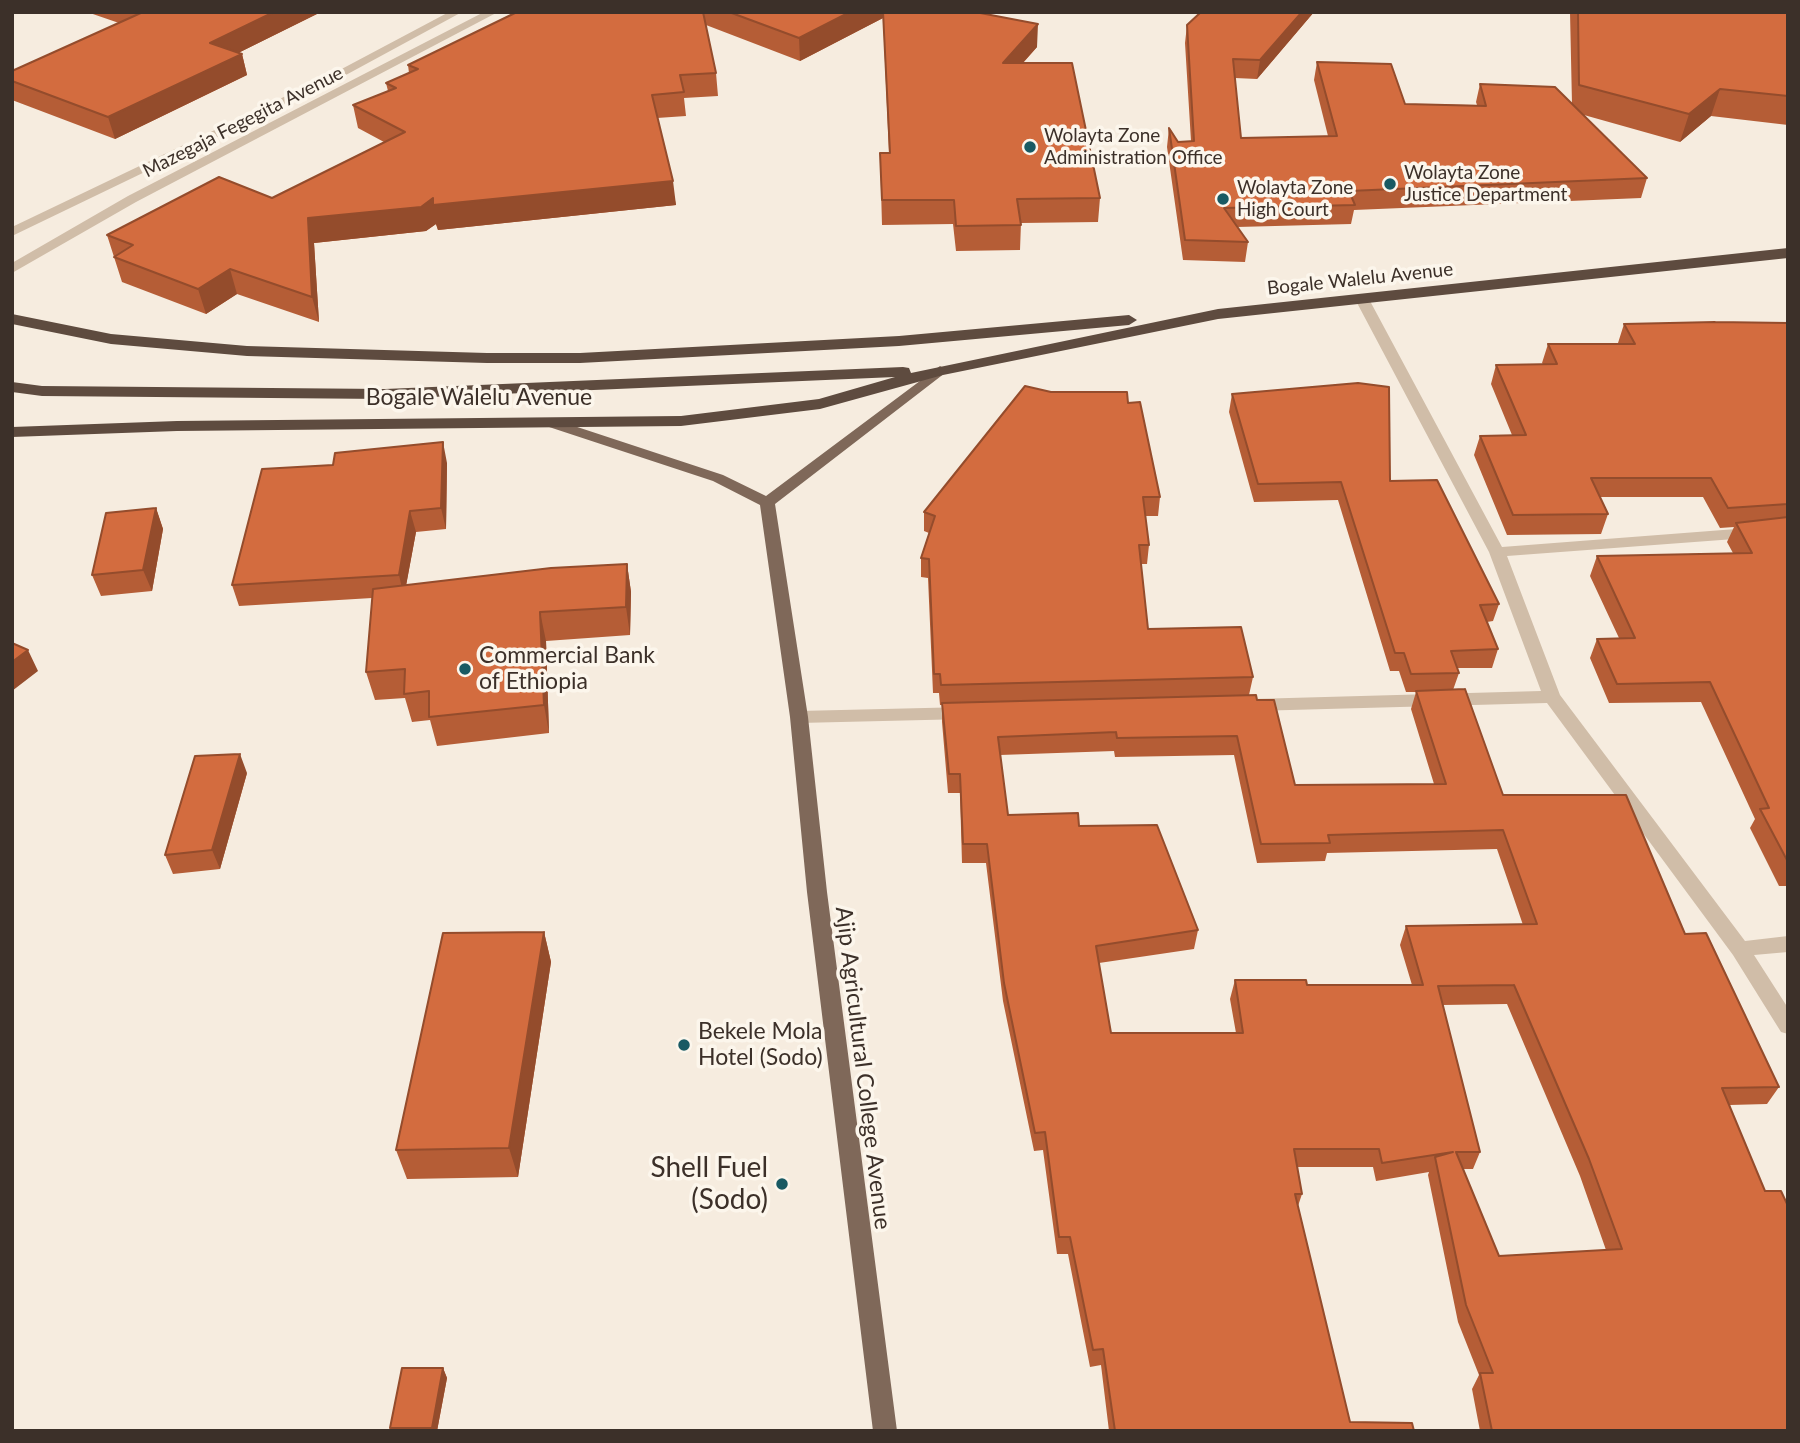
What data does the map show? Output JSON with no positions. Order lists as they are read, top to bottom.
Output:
{
  "streets": {
    "highway": ["Bogale Walelu Avenue"],
    "main road": ["Ajip Agricultural College Avenue"],
    "street": ["Mazegaja Fegegita Avenue"]
  },
  "places": [
    "Wolayta Zone Administration Office",
    "Wolayta Zone Justice Department",
    "Wolayta Zone High Court",
    "Commercial Bank of Ethiopia",
    "Bekele Mola Hotel (Sodo)",
    "Shell Fuel (Sodo)"
  ]
}
